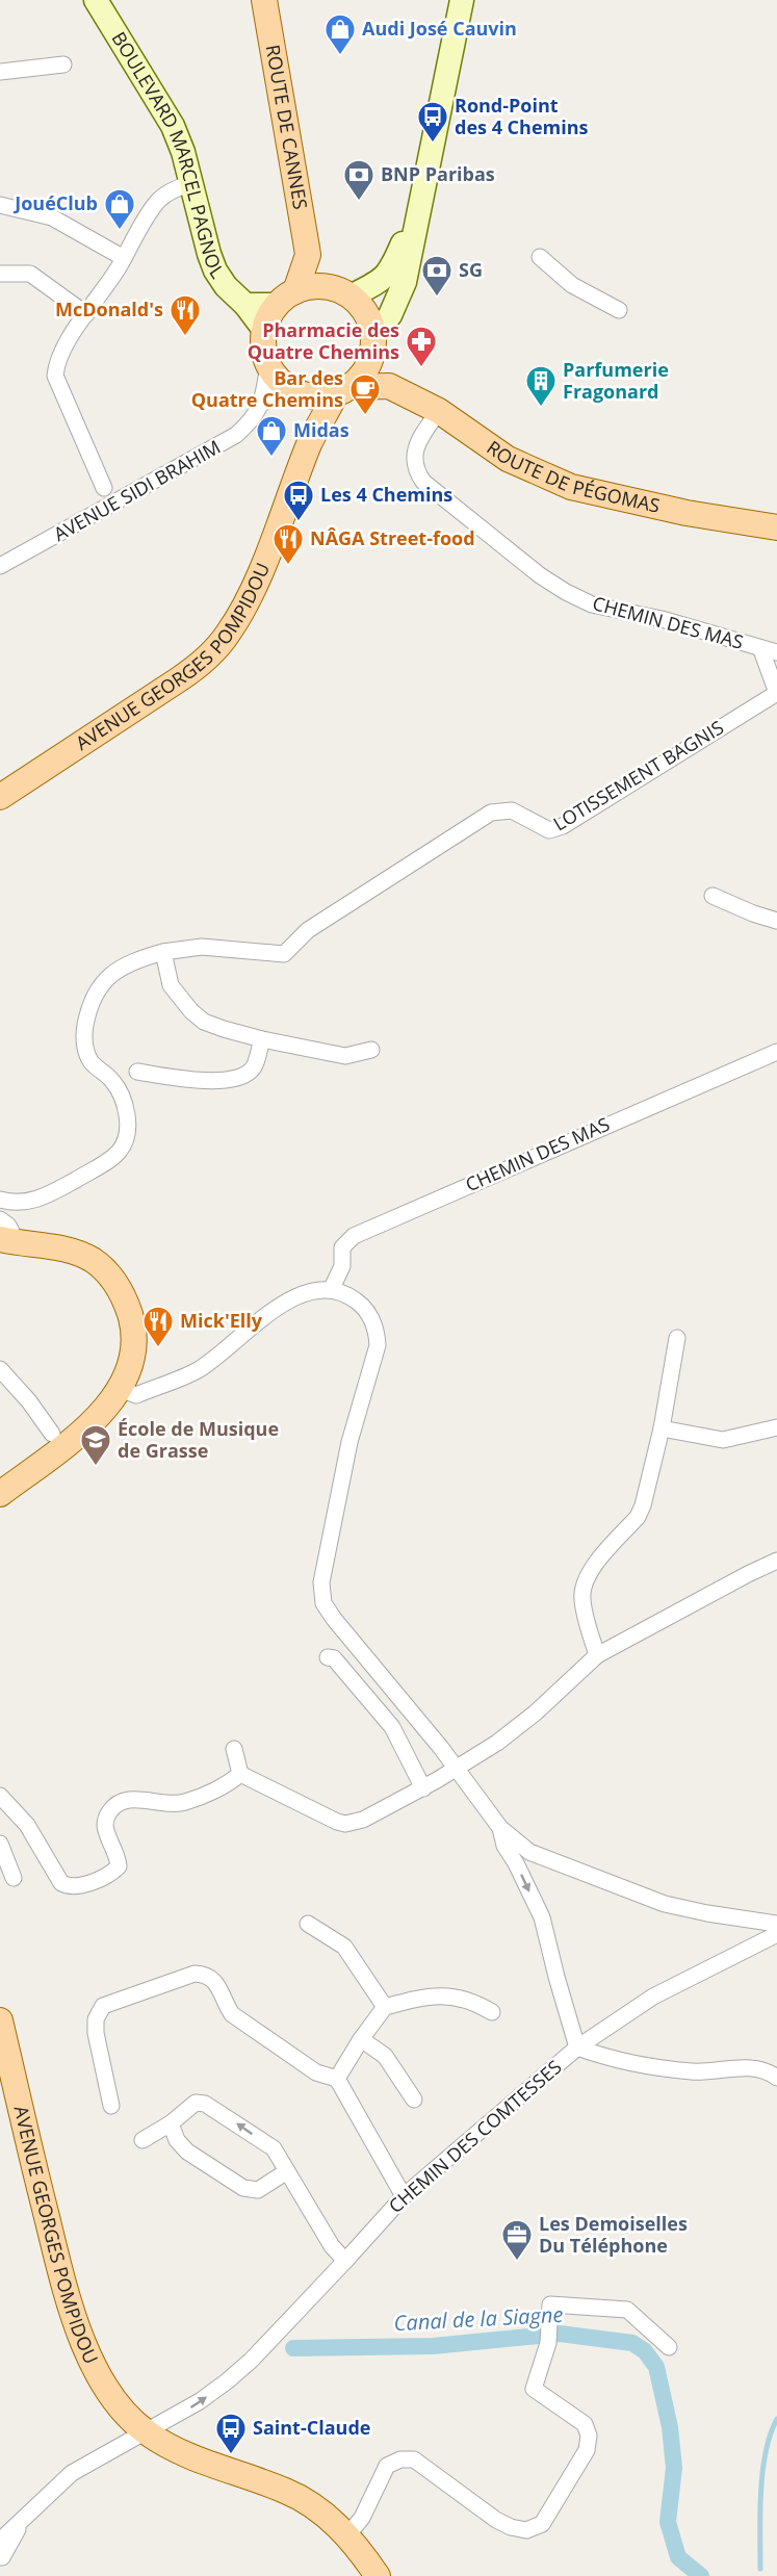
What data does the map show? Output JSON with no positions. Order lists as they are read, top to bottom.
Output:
{
  "streets": {
    "main road": [
      "ROUTE DE CANNES",
      "BOULEVARD MARCEL PAGNOL",
      "ROUTE DE PÉGOMAS",
      "AVENUE GEORGES POMPIDOU"
    ],
    "street": [
      "AVENUE SIDI BRAHIM",
      "CHEMIN DES MAS",
      "LOTISSEMENT BAGNIS",
      "CHEMIN DES COMTESSES"
    ]
  },
  "crossings": [
    ["ROUTE DE CANNES", "BOULEVARD MARCEL PAGNOL"],
    ["ROUTE DE CANNES", "AVENUE SIDI BRAHIM"],
    ["ROUTE DE CANNES", "AVENUE GEORGES POMPIDOU"],
    ["BOULEVARD MARCEL PAGNOL", "AVENUE SIDI BRAHIM"],
    ["BOULEVARD MARCEL PAGNOL", "AVENUE GEORGES POMPIDOU"],
    ["ROUTE DE PÉGOMAS", "CHEMIN DES MAS"],
    ["AVENUE SIDI BRAHIM", "AVENUE GEORGES POMPIDOU"],
    ["CHEMIN DES MAS", "LOTISSEMENT BAGNIS"],
    ["AVENUE GEORGES POMPIDOU", "CHEMIN DES COMTESSES"]
  ],
  "water": ["Canal de la Siagne"],
  "places": {
    "shop": ["Audi José Cauvin", "JouéClub", "Midas"],
    "bus stop": ["Rond-Point des 4 Chemins", "Les 4 Chemins", "Saint-Claude"],
    "bank": ["BNP Paribas", "SG"],
    "restaurant": ["McDonald's", "NÂGA Street-food", "Mick'Elly"],
    "pharmacy": ["Pharmacie des Quatre Chemins"],
    "building": ["Parfumerie Fragonard"],
    "cafe": ["Bar des Quatre Chemins"],
    "school or university": ["École de Musique de Grasse"],
    "office": ["Les Demoiselles Du Téléphone"]
  }
}
